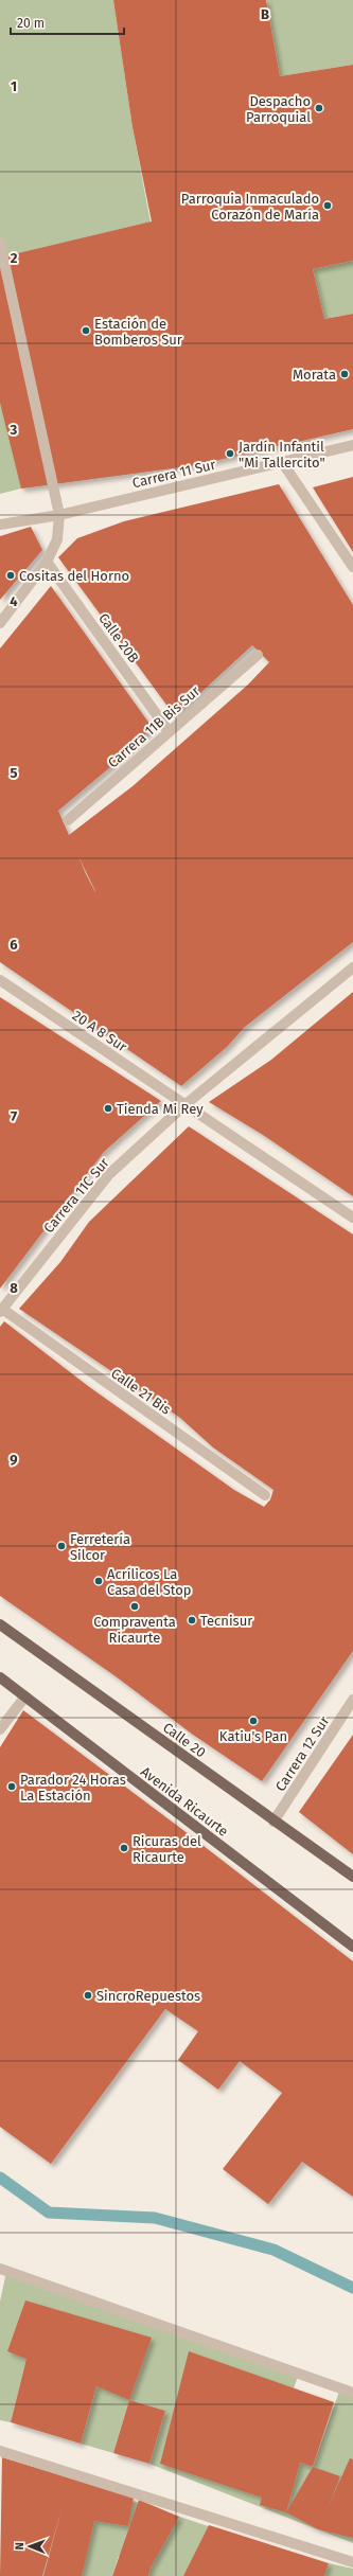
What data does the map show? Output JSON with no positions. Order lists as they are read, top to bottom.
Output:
{
  "streets": {
    "main road": ["Calle 20", "Avenida Ricaurte"],
    "street": [
      "Carrera 11 Sur",
      "Calle 20B",
      "Carrera 11B Bis Sur",
      "20 A 8 Sur",
      "Carrera 11C Sur",
      "Calle 21 Bis",
      "Carrera 12 Sur"
    ]
  },
  "crossings": [
    ["Calle 20B", "Carrera 11B Bis Sur"],
    ["20 A 8 Sur", "Carrera 11C Sur"],
    ["Carrera 11C Sur", "Calle 21 Bis"],
    ["Calle 20", "Carrera 12 Sur"]
  ],
  "places": [
    "Despacho Parroquial",
    "Parroquia Inmaculado Corazón de María",
    "Estación de Bomberos Sur",
    "Morata",
    "Jardín Infantil \"Mi Tallercito\"",
    "Cositas del Horno",
    "Tienda Mi Rey",
    "Ferretería Silcor",
    "Acrílicos La Casa del Stop",
    "Compraventa Ricaurte",
    "Tecnisur",
    "Katiu's Pan",
    "Parador 24 Horas La Estación",
    "Ricuras del Ricaurte",
    "SincroRepuestos"
  ],
  "scale_bar": "20 m",
  "north": "left",
  "grid": {
    "columns": ["B"],
    "rows": [
      "1",
      "2",
      "3",
      "4",
      "5",
      "6",
      "7",
      "8",
      "9"
    ]
  }
}
